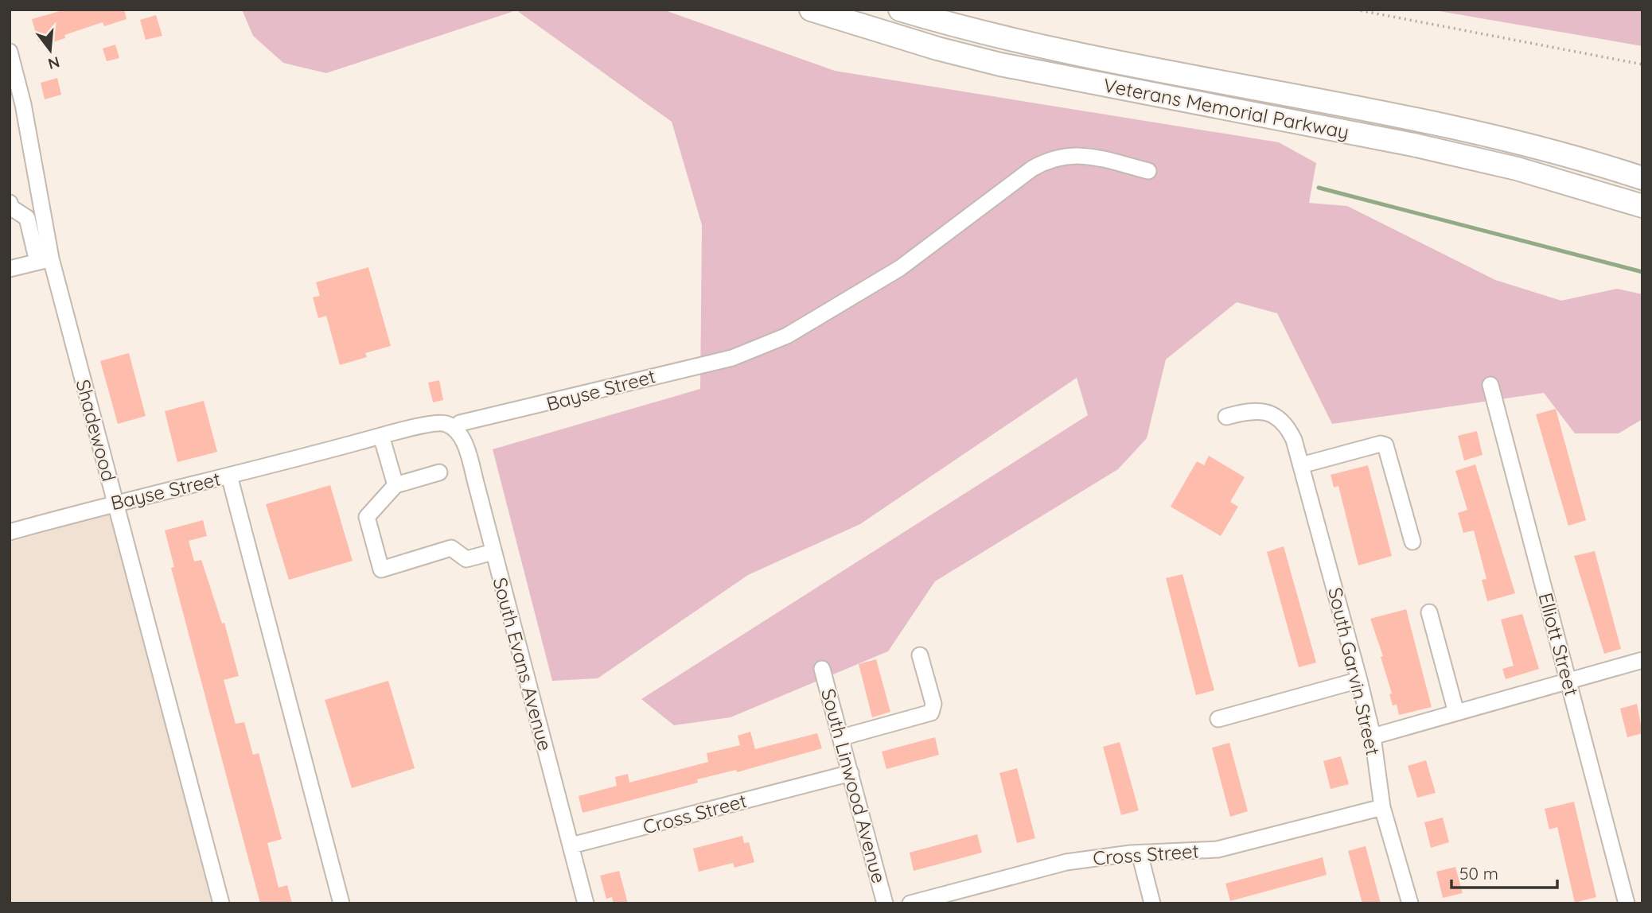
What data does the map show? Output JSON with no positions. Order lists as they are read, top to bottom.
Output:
{
  "streets": {
    "highway": ["Veterans Memorial Parkway"],
    "street": [
      "Bayse Street",
      "Shadewood",
      "Elliott Street",
      "South Evans Avenue",
      "South Garvin Street",
      "South Linwood Avenue",
      "Cross Street"
    ]
  },
  "crossings": [
    ["Bayse Street", "Shadewood"],
    ["Bayse Street", "South Evans Avenue"],
    ["South Evans Avenue", "Cross Street"],
    ["South Garvin Street", "Cross Street"],
    ["South Linwood Avenue", "Cross Street"]
  ],
  "scale_bar": "50 m",
  "north": "bottom"
}
